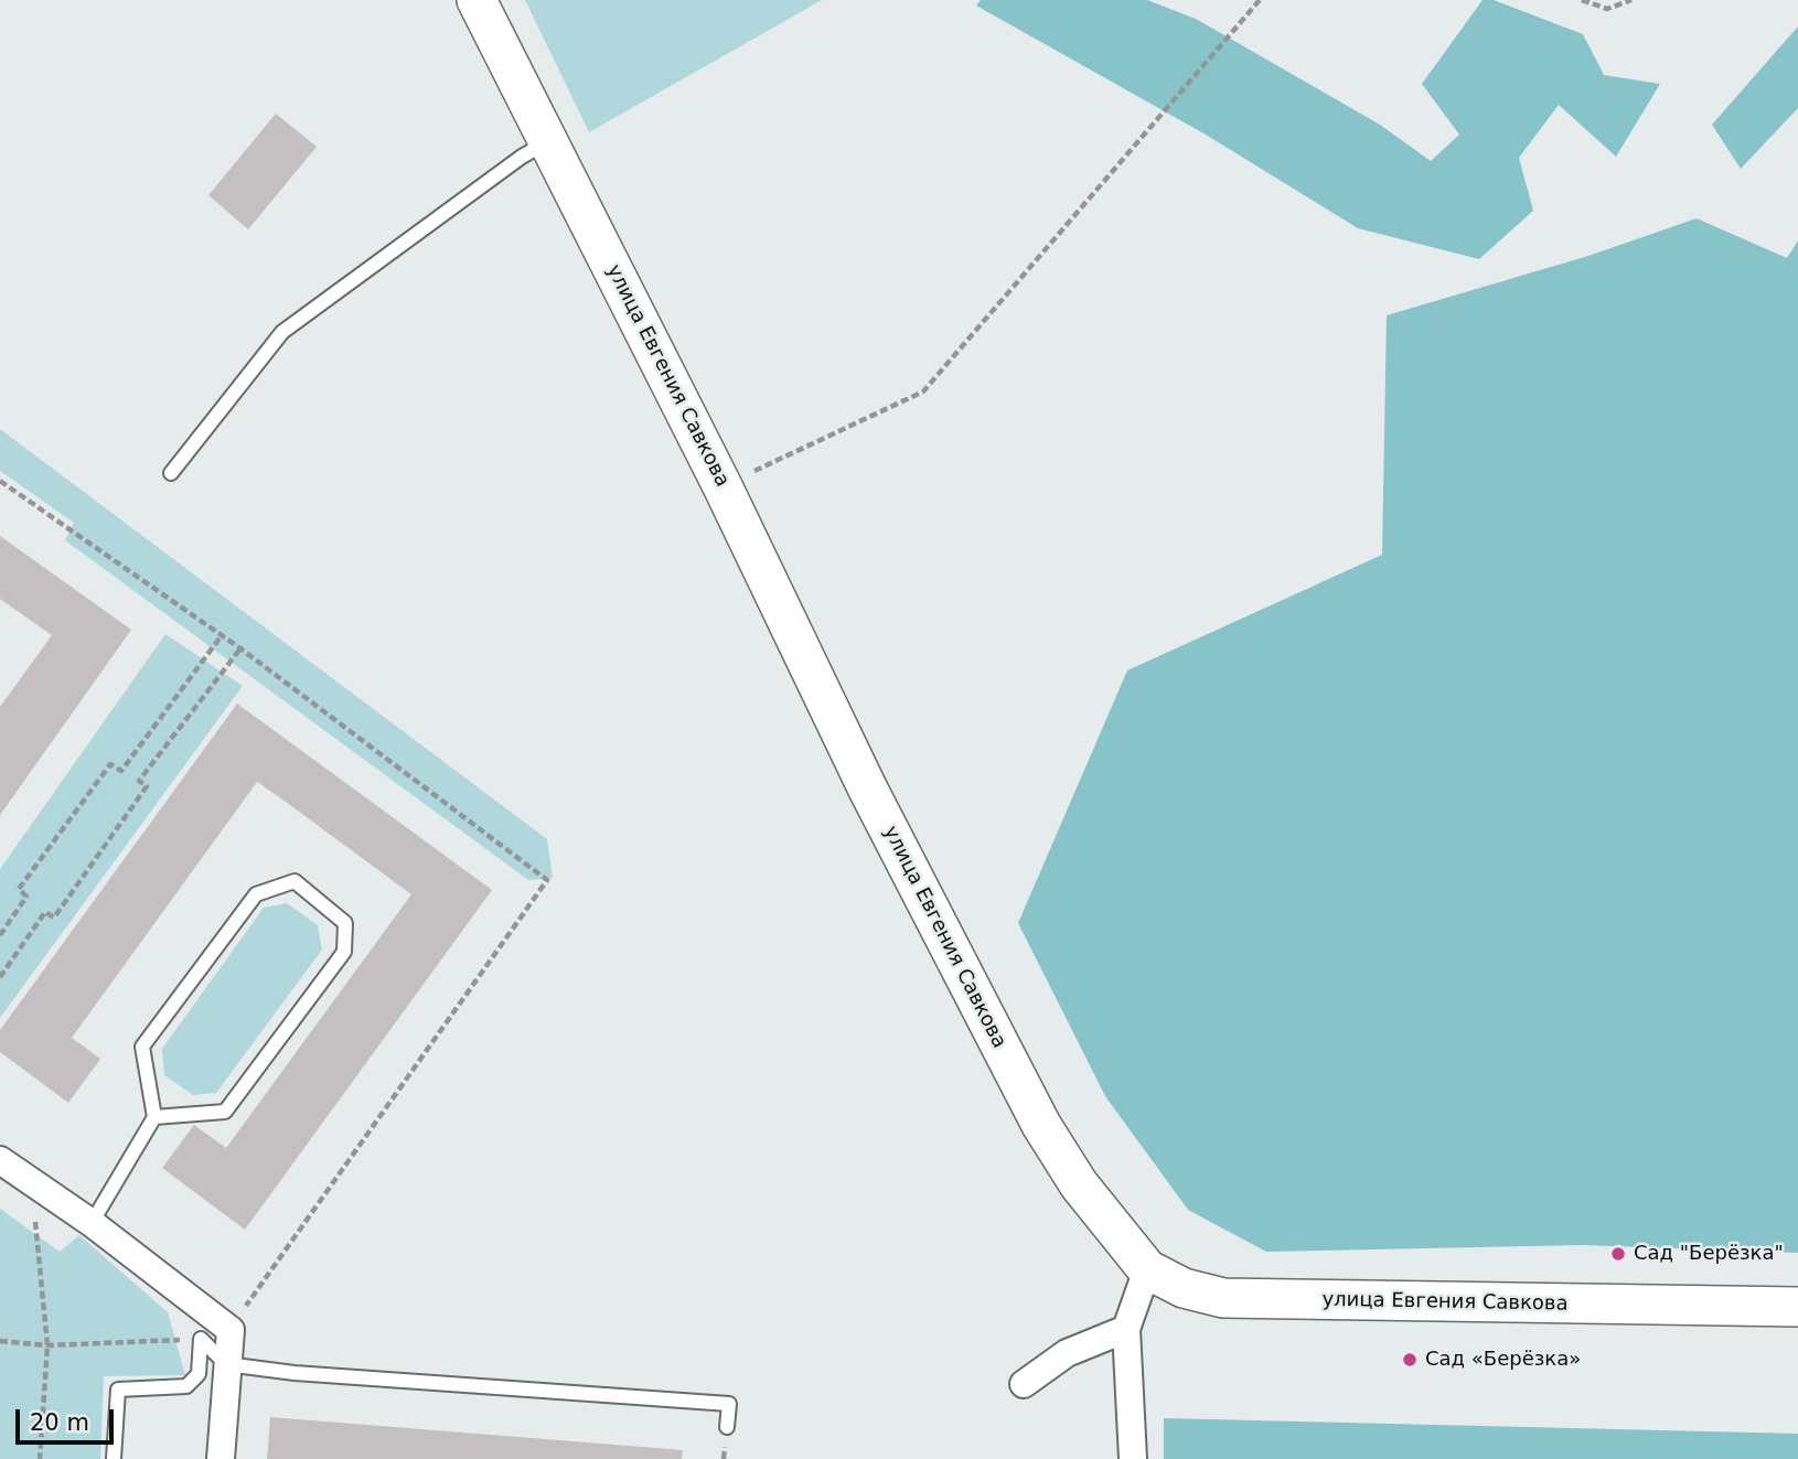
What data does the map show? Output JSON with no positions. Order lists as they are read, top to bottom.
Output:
{
  "streets": {
    "main road": ["улица Евгения Савкова"]
  },
  "places": ["Сад \"Берёзка\"", "Сад «Берёзка»"],
  "scale_bar": "20 m"
}
